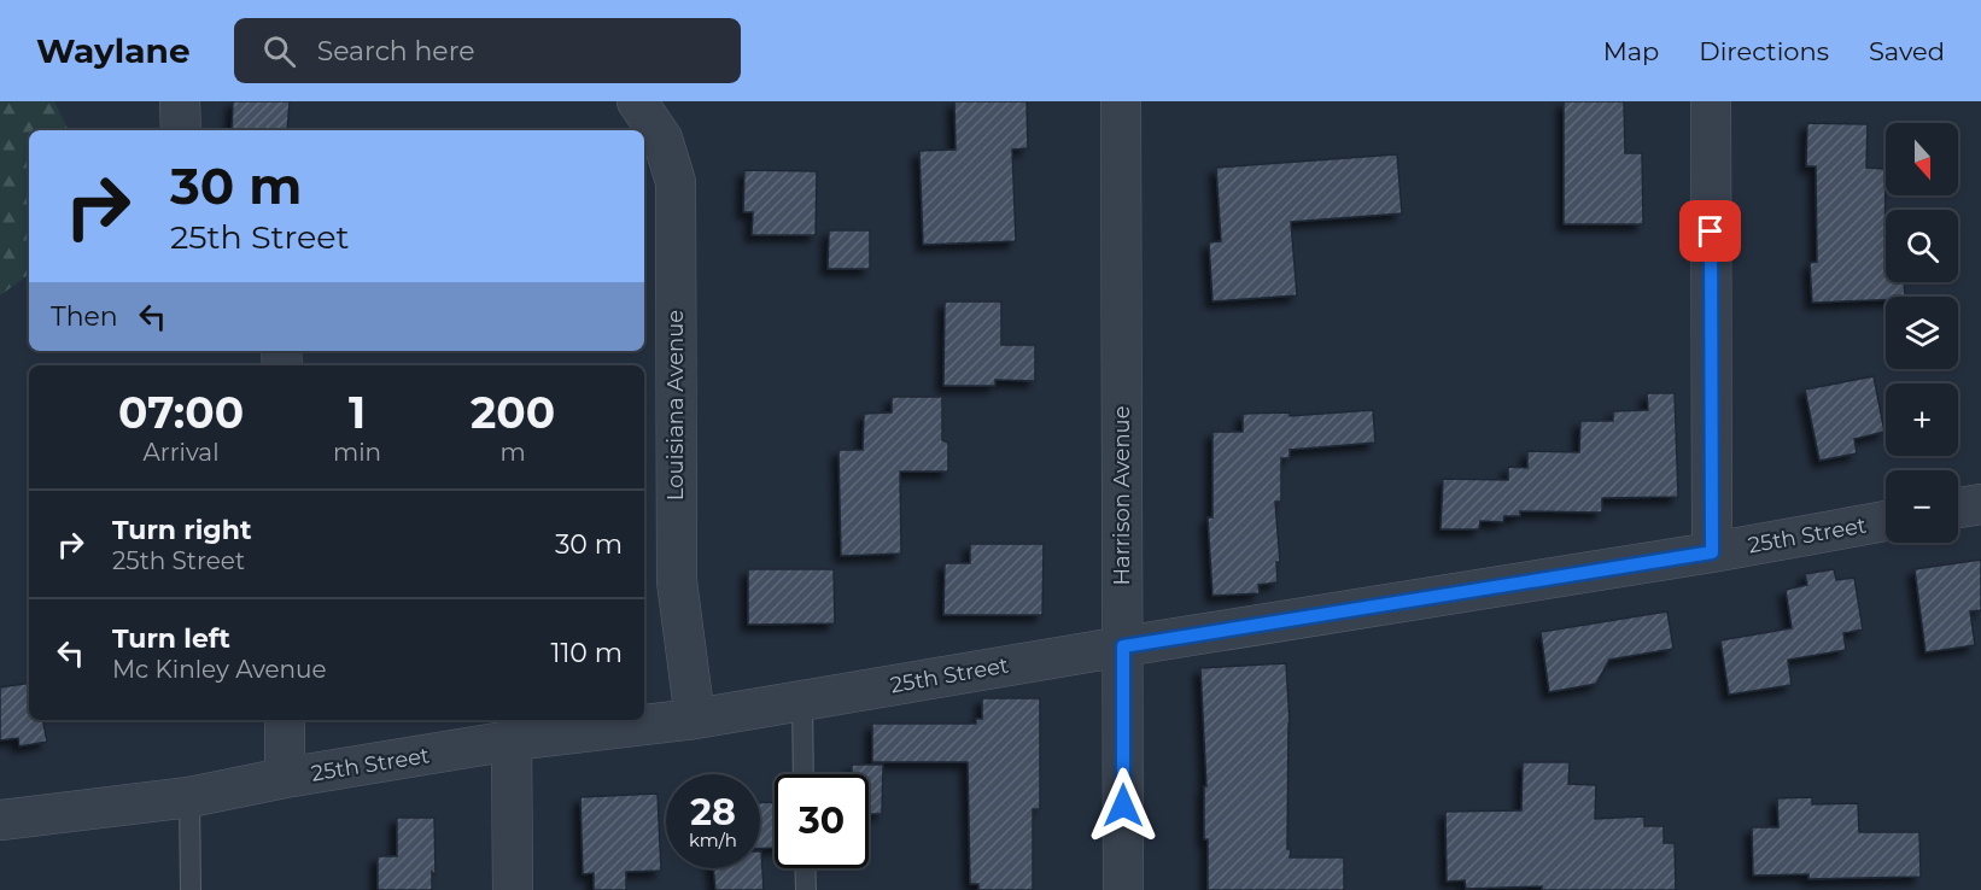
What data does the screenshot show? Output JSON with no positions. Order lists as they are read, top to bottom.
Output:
{
  "streets": {
    "street": ["Louisiana Avenue", "Harrison Avenue", "25th Street"]
  },
  "crossings": [
    ["Louisiana Avenue", "25th Street"],
    ["Harrison Avenue", "25th Street"]
  ],
  "north": "bottom",
  "page": {
    "header": "Waylane",
    "search": "Search here",
    "nav": ["Map", "Directions", "Saved"],
    "map_buttons": ["+", "−"],
    "turn": ["30 m", "25th Street"],
    "then": "Then",
    "eta": [
      "07:00",
      "Arrival",
      "1",
      "min",
      "200",
      "m"
    ],
    "list": [
      {
        "name": "Turn right",
        "note": "25th Street",
        "value": "30 m"
      },
      {
        "name": "Turn left",
        "note": "Mc Kinley Avenue",
        "value": "110 m"
      }
    ],
    "speed": "28 km/h",
    "limit": "30"
  }
}
